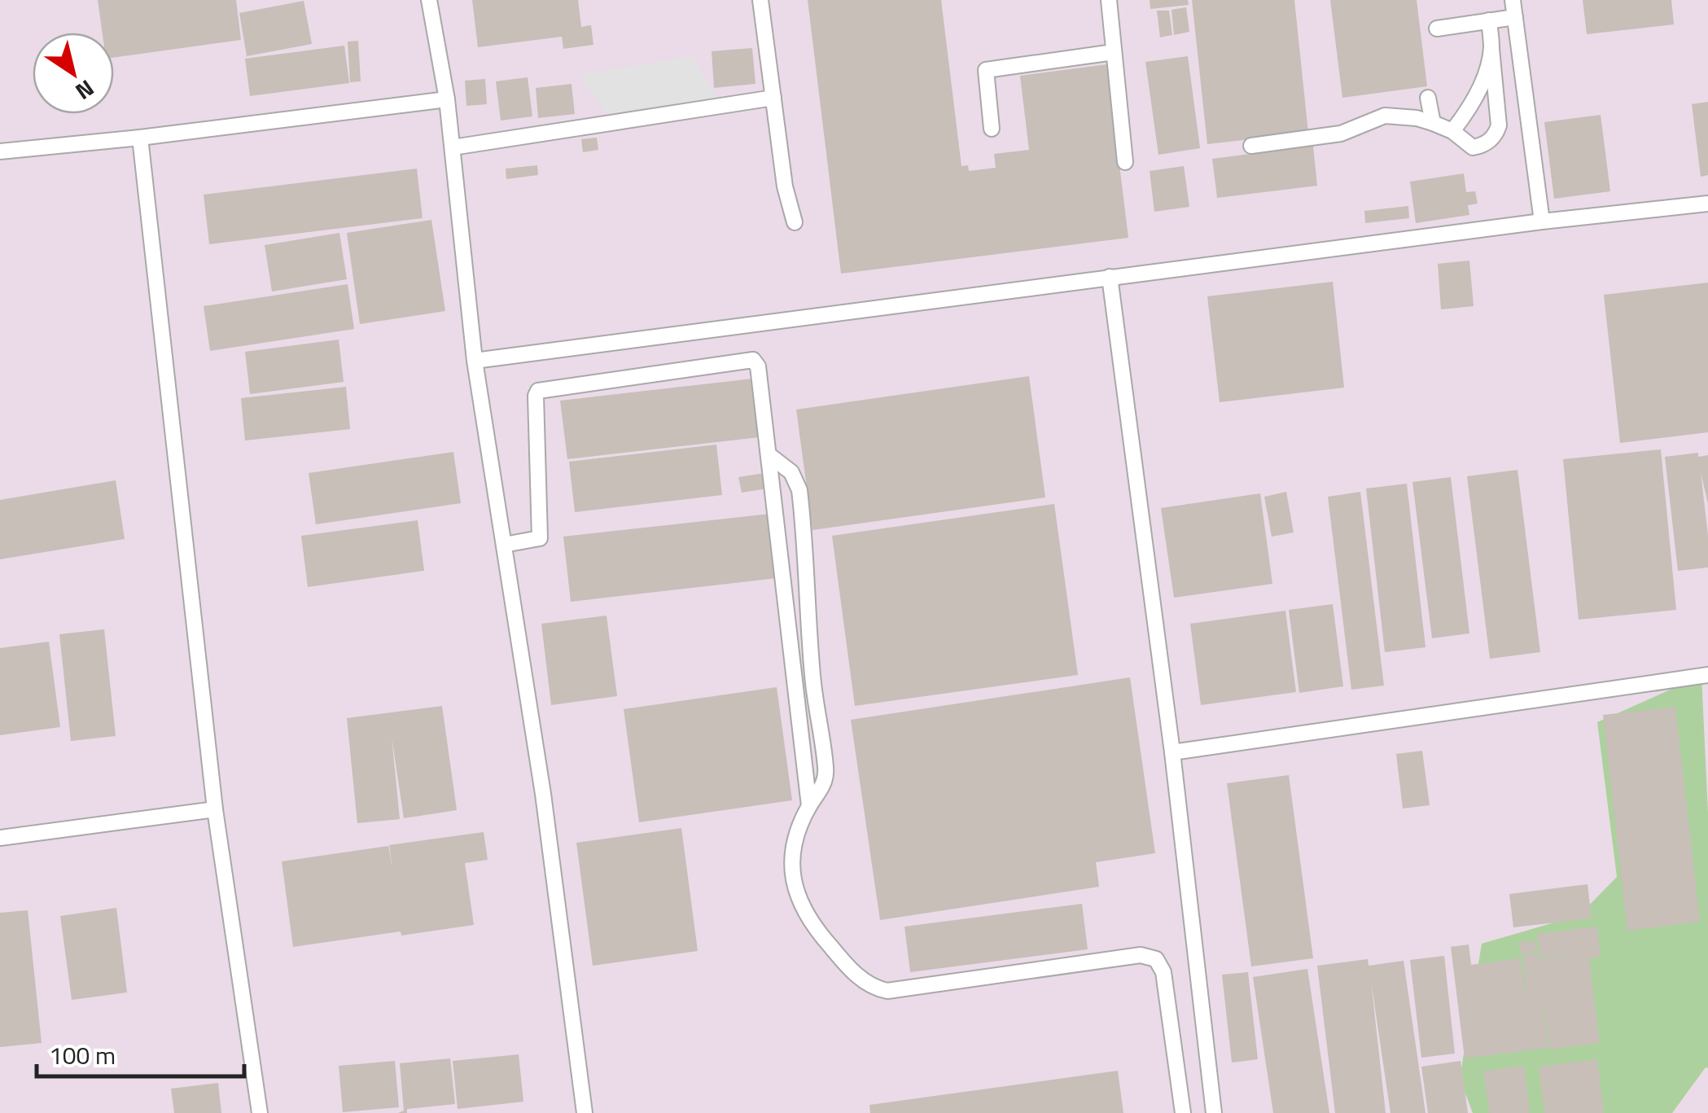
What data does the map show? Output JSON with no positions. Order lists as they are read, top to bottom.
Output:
{
  "scale_bar": "100 m",
  "north": "bottom right"
}
